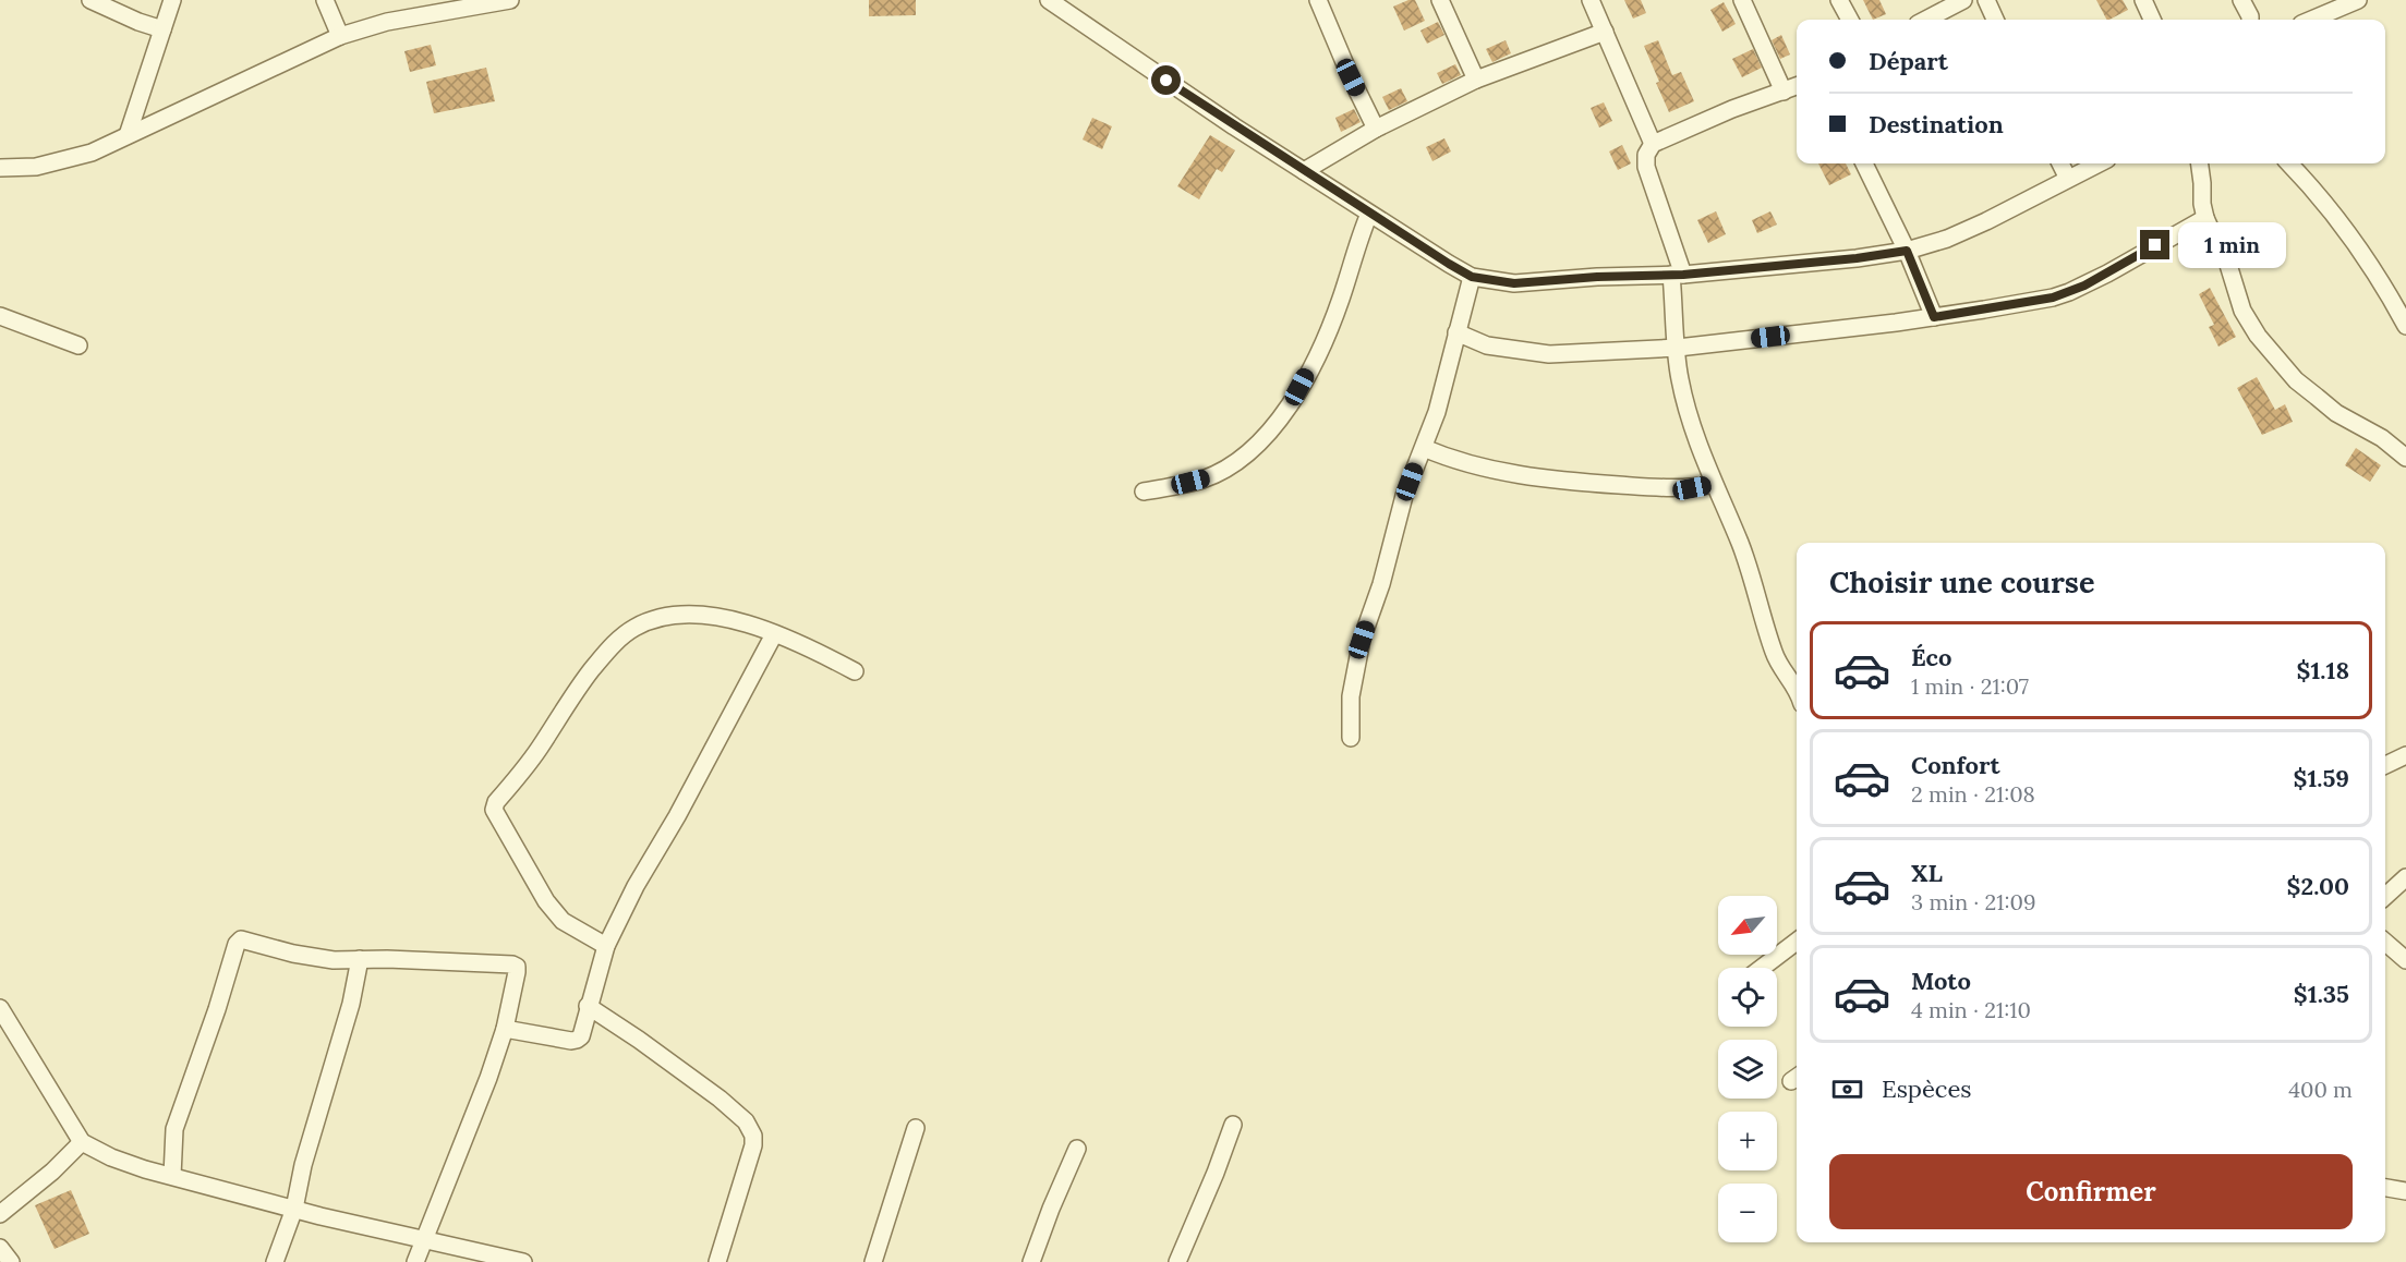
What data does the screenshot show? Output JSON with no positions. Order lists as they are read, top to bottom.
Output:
{
  "north": "bottom left",
  "page": {
    "banner": ["Départ", "Destination"],
    "bubble": "1 min",
    "heading": "Choisir une course",
    "list": [
      {
        "name": "Éco",
        "note": "1 min · 21:07",
        "value": "$1.18"
      },
      {
        "name": "Confort",
        "note": "2 min · 21:08",
        "value": "$1.59"
      },
      {
        "name": "XL",
        "note": "3 min · 21:09",
        "value": "$2.00"
      },
      {
        "name": "Moto",
        "note": "4 min · 21:10",
        "value": "$1.35"
      }
    ],
    "map_buttons": ["+", "−"],
    "pay": ["Espèces", "400 m"],
    "buttons": "Confirmer"
  }
}
